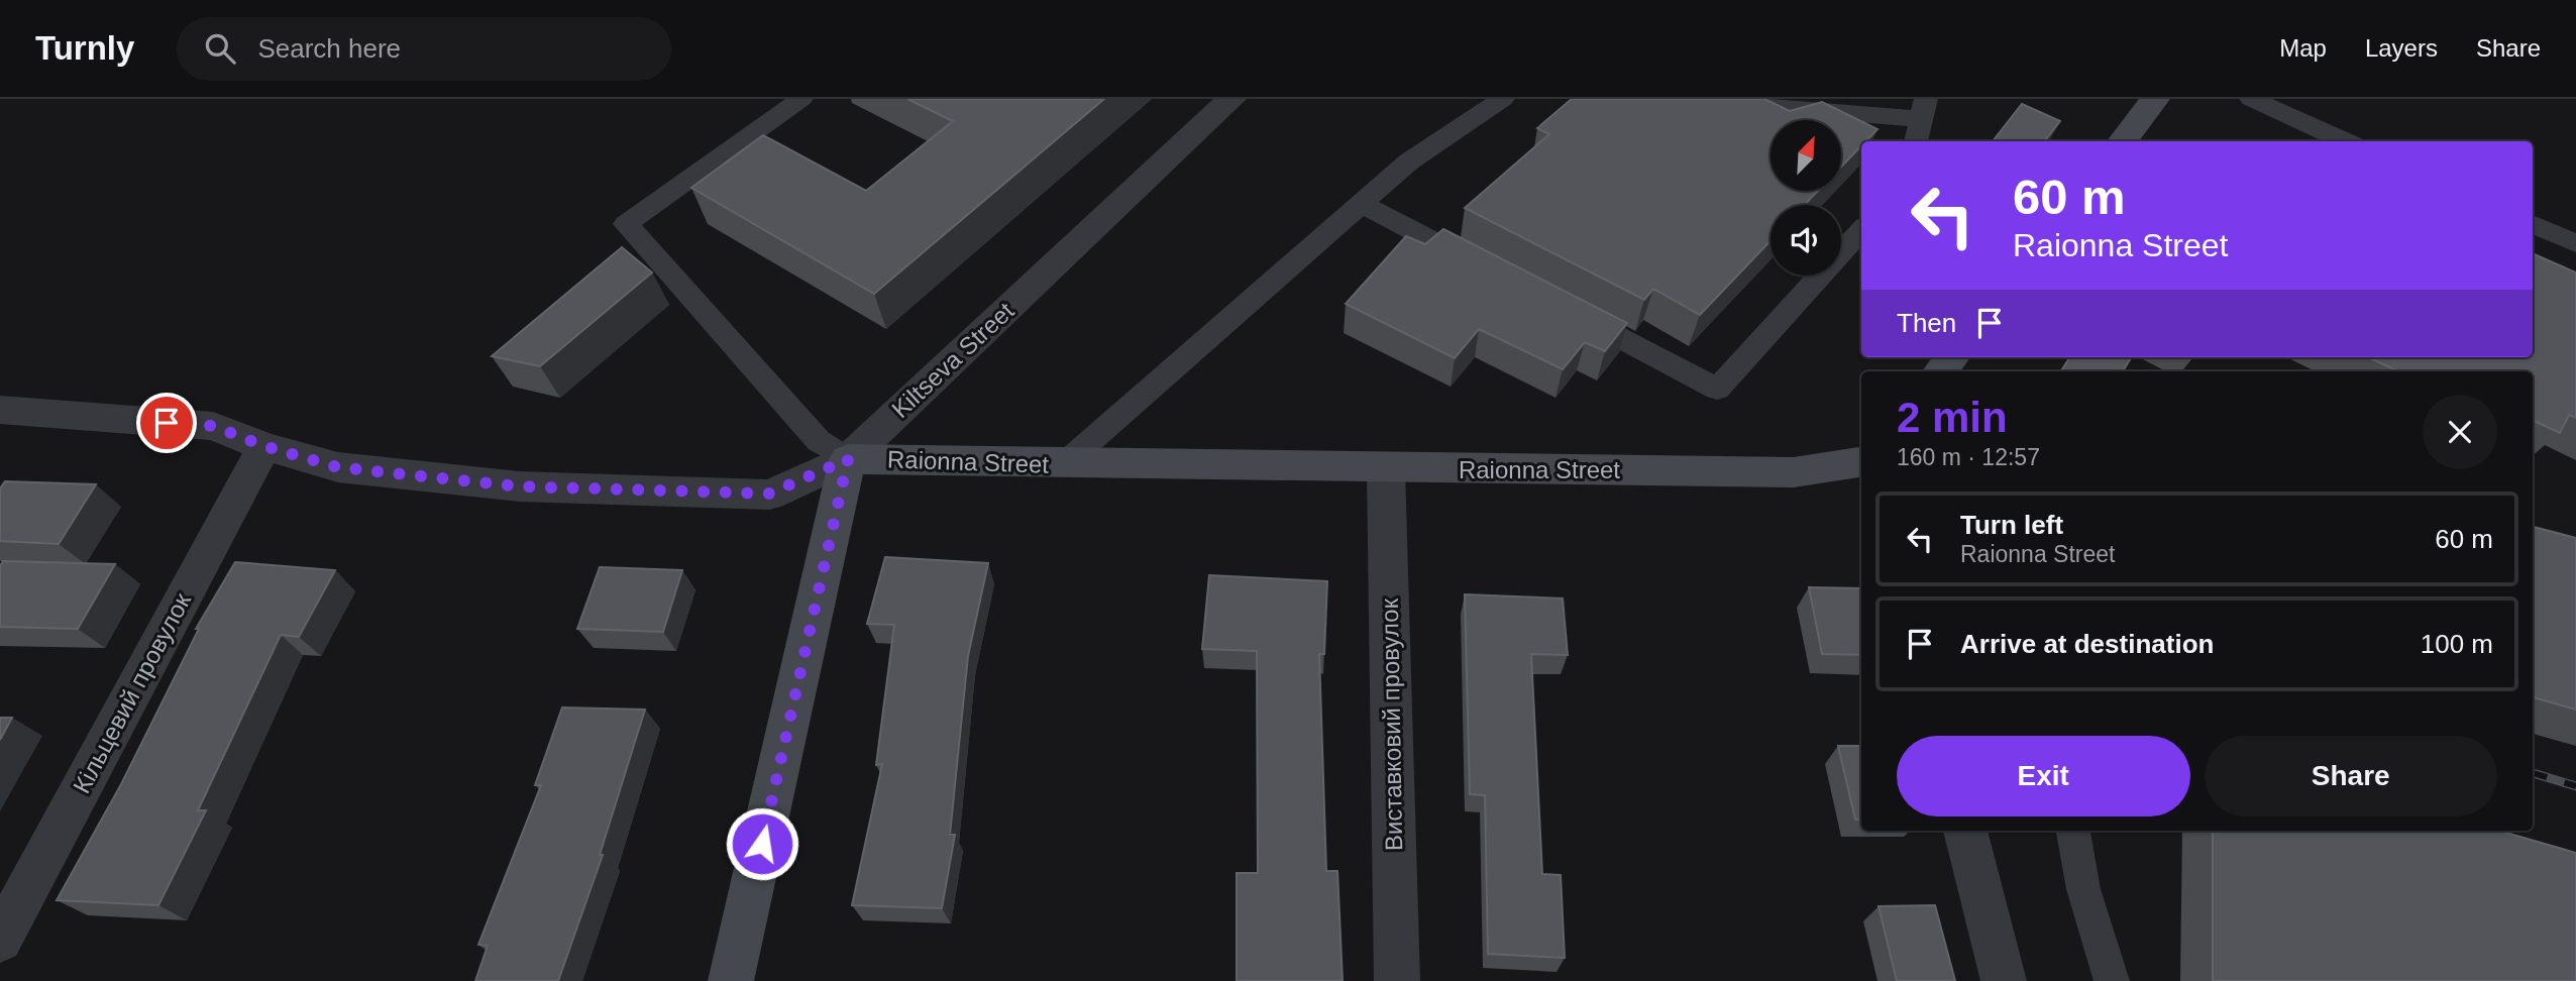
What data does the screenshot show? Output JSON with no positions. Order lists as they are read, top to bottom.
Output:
{
  "streets": {
    "street": [
      "Kiltseva Street",
      "Raionna Street",
      "Кільцевий провулок",
      "Виставковий провулок"
    ]
  },
  "crossings": [
    ["Kiltseva Street", "Raionna Street"],
    ["Raionna Street", "Кільцевий провулок"],
    ["Raionna Street", "Виставковий провулок"]
  ],
  "north": "top right",
  "page": {
    "header": "Turnly",
    "search": "Search here",
    "nav": ["Map", "Layers", "Share"],
    "turn": ["60 m", "Raionna Street"],
    "then": "Then",
    "heading": ["2 min", "160 m · 12:57"],
    "list": [
      {
        "name": "Turn left",
        "note": "Raionna Street",
        "value": "60 m"
      },
      {
        "name": "Arrive at destination",
        "value": "100 m"
      }
    ],
    "buttons": ["Exit", "Share"]
  }
}
